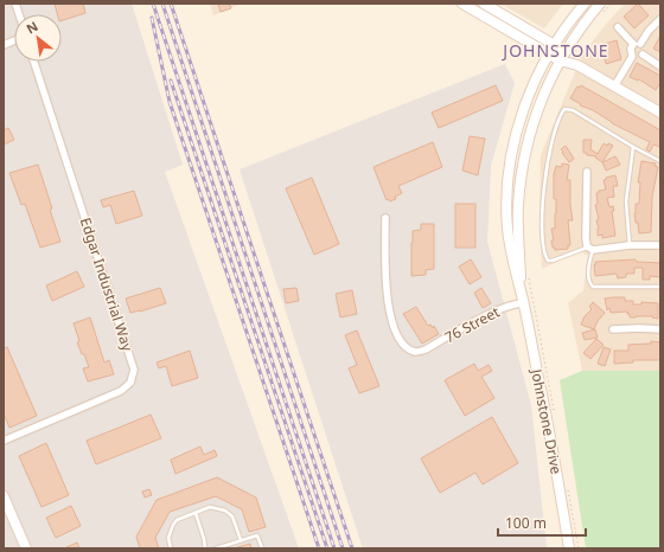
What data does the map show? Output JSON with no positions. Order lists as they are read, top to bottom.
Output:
{
  "streets": {
    "main road": ["Johnstone Drive"],
    "street": ["Edgar Industrial Way", "76 Street"]
  },
  "crossings": [
    ["76 Street", "Johnstone Drive"]
  ],
  "districts": ["JOHNSTONE"],
  "scale_bar": "100 m",
  "north": "top left"
}
